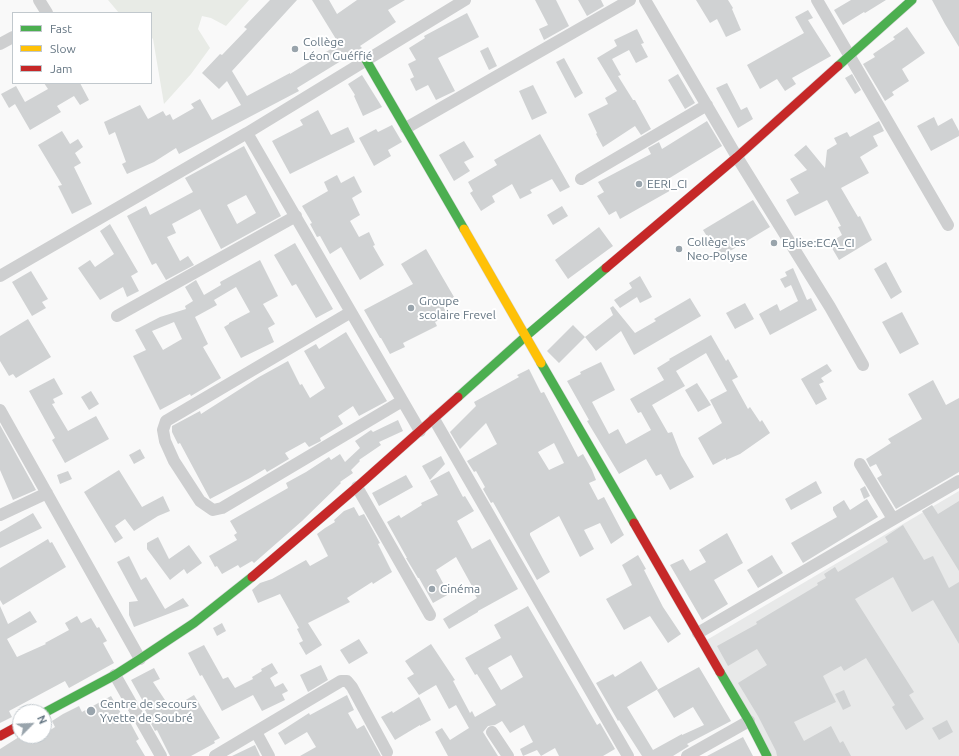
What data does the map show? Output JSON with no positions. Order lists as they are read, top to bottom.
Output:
{
  "places": [
    "Collège Léon Guéffié",
    "EERI_CI",
    "Eglise:ECA_CI",
    "Collège les Neo-Polyse",
    "Groupe scolaire Frevel",
    "Cinéma",
    "Centre de secours Yvette de Soubré"
  ],
  "legend": ["Fast", "Slow", "Jam"],
  "north": "top right"
}
